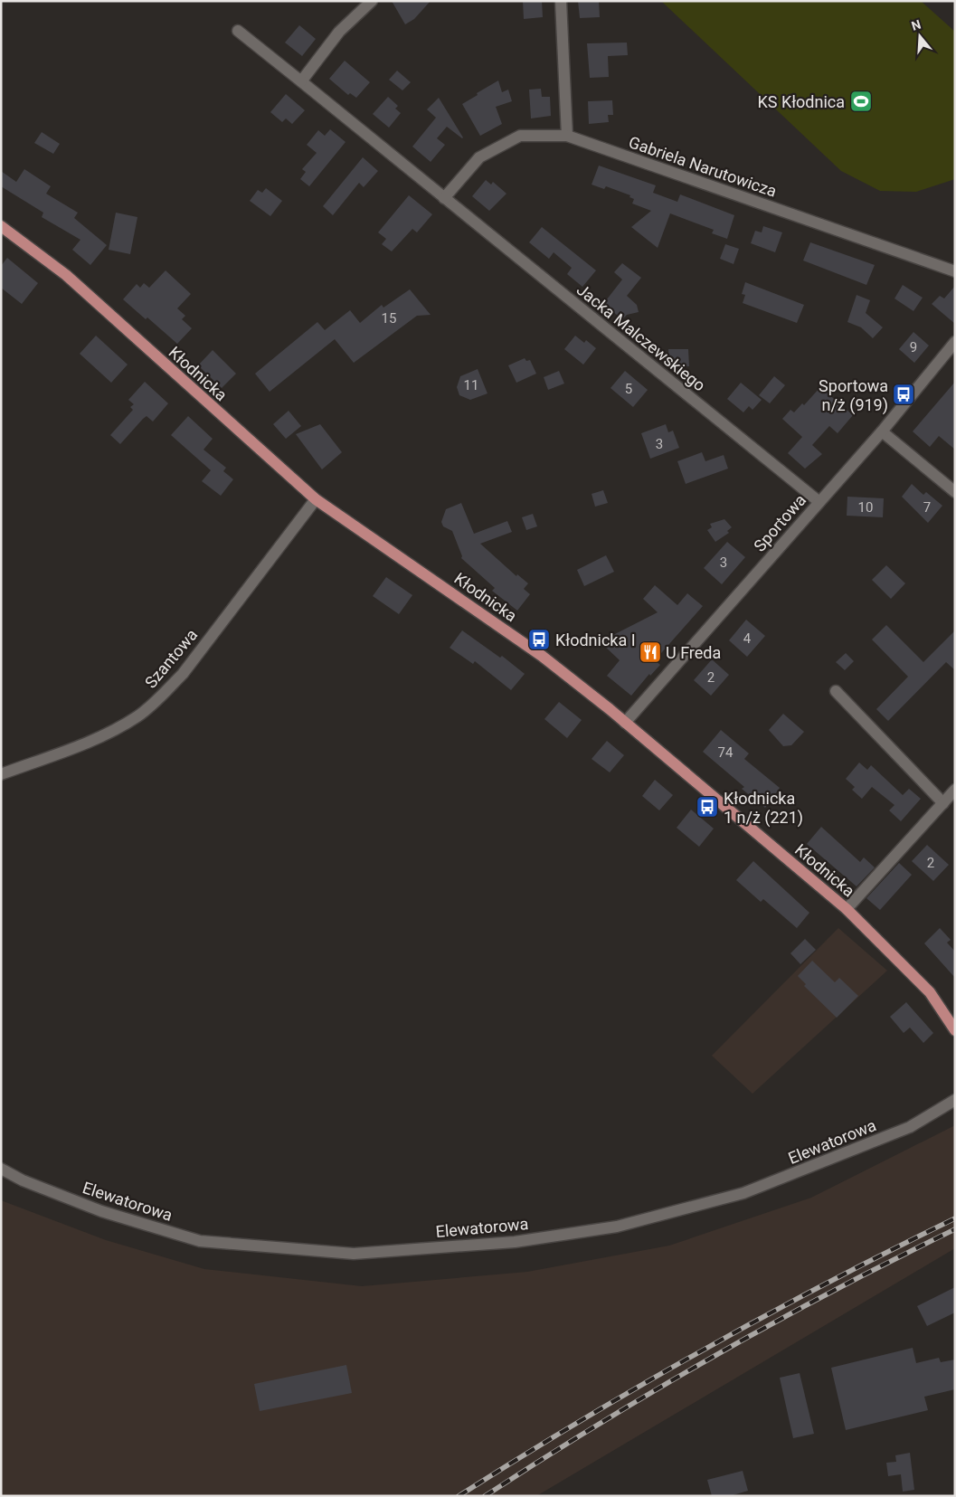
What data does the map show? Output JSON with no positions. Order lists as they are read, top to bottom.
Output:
{
  "streets": {
    "main road": ["Kłodnicka"],
    "street": [
      "Gabriela Narutowicza",
      "Jacka Malczewskiego",
      "Sportowa",
      "Szantowa",
      "Elewatorowa"
    ]
  },
  "crossings": [
    ["Jacka Malczewskiego", "Sportowa"],
    ["Kłodnicka", "Sportowa"],
    ["Kłodnicka", "Szantowa"]
  ],
  "places": {
    "sports": ["KS Kłodnica"],
    "bus stop": ["Sportowa n/ż (919)", "Kłodnicka I", "Kłodnicka 1 n/ż (221)"],
    "restaurant": ["U Freda"]
  },
  "house_numbers": [
    "15",
    "9",
    "11",
    "5",
    "3",
    "10",
    "7",
    "3",
    "4",
    "2",
    "74",
    "2"
  ],
  "north": "top"
}
